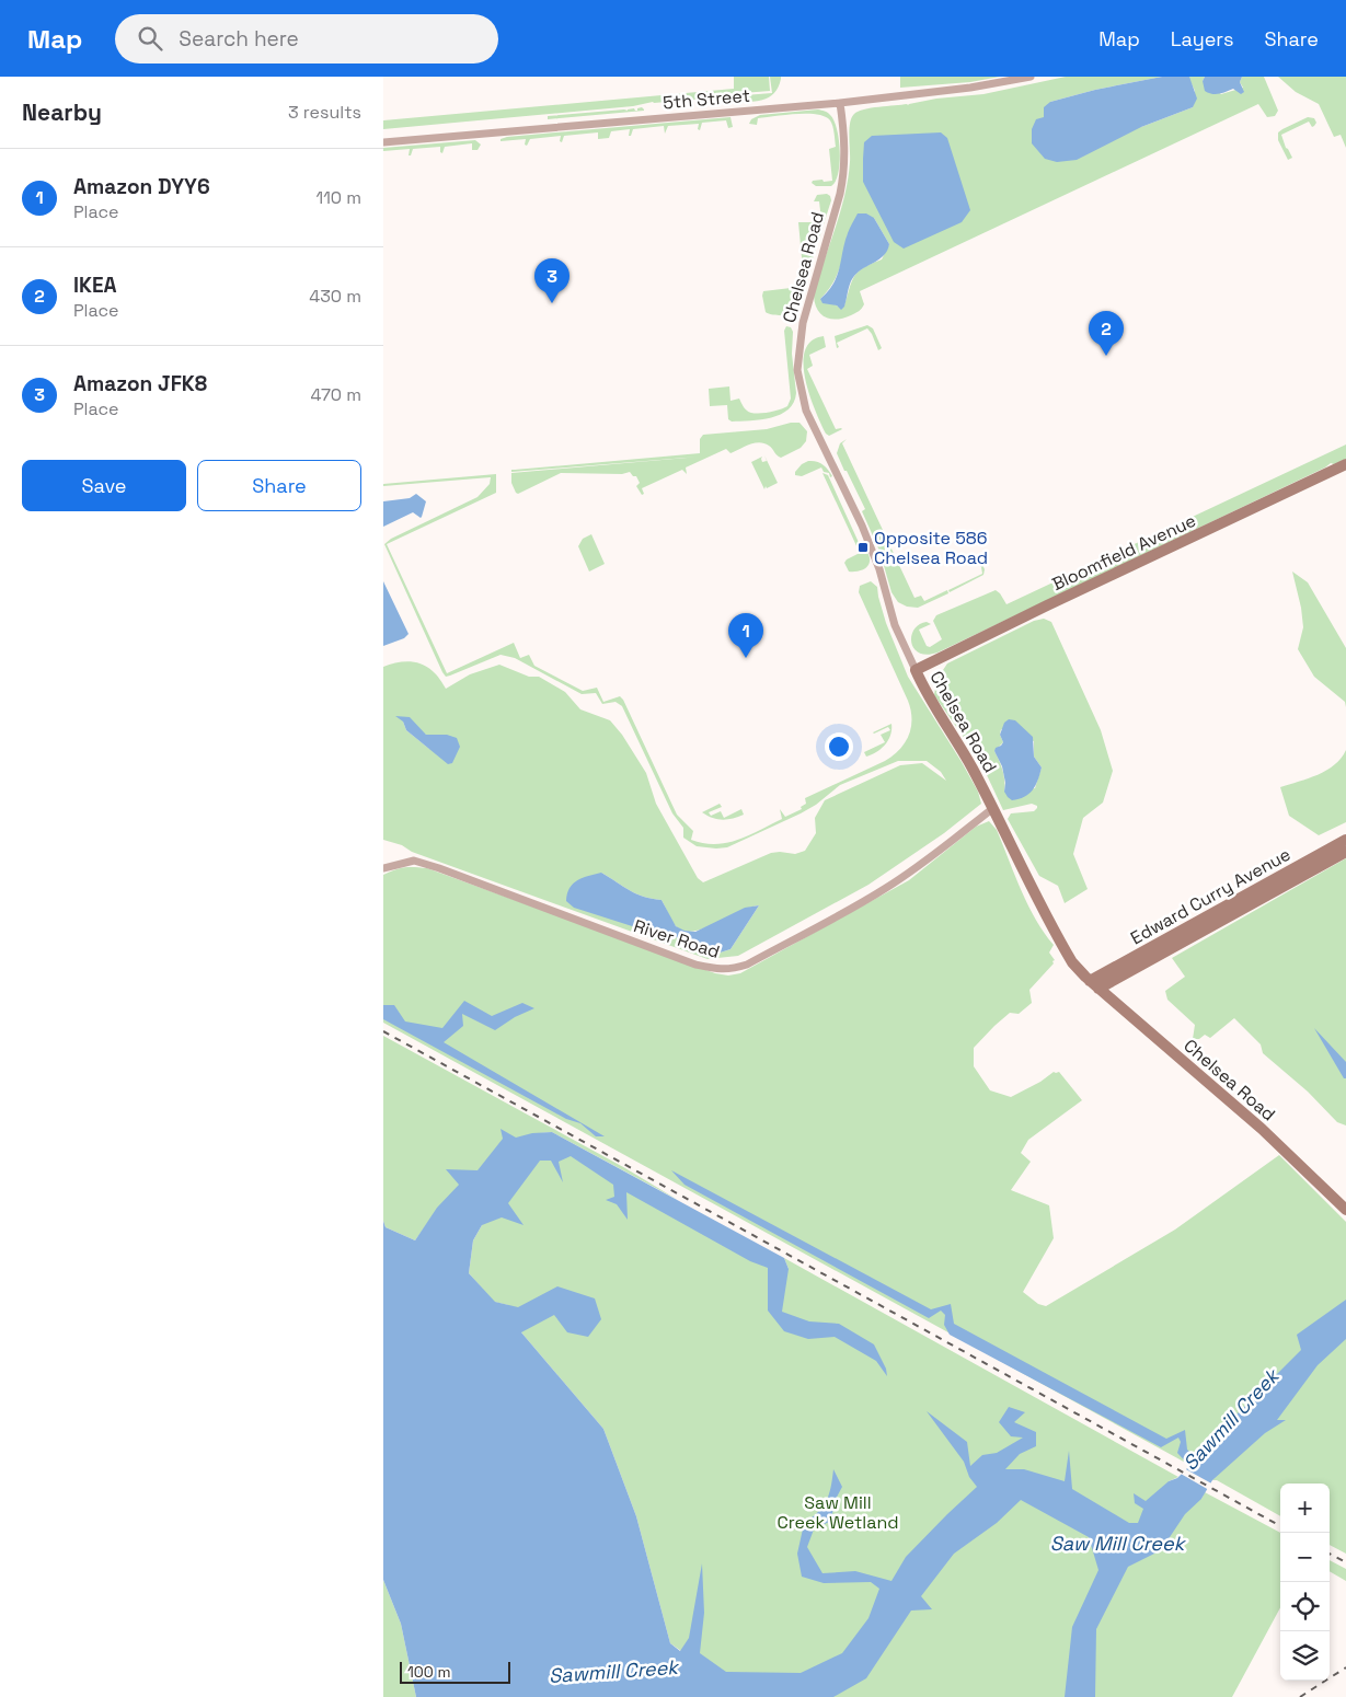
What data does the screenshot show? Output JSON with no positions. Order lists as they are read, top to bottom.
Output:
{
  "streets": {
    "street": [
      "5th Street",
      "Chelsea Road",
      "Bloomfield Avenue",
      "Edward Curry Avenue",
      "River Road"
    ]
  },
  "crossings": [
    ["5th Street", "Chelsea Road"],
    ["Chelsea Road", "Bloomfield Avenue"],
    ["Chelsea Road", "Edward Curry Avenue"],
    ["Chelsea Road", "River Road"]
  ],
  "water": ["Sawmill Creek", "Saw Mill Creek"],
  "parks": ["Saw Mill Creek Wetland"],
  "places": {
    "transit": ["Opposite 586 Chelsea Road"]
  },
  "scale_bar": "100 m",
  "page": {
    "header": "Map",
    "search": "Search here",
    "nav": ["Map", "Layers", "Share"],
    "heading": ["Nearby", "3 results"],
    "list": [
      {
        "mark": "1",
        "name": "Amazon DYY6",
        "note": "Place",
        "value": "110 m"
      },
      {
        "mark": "2",
        "name": "IKEA",
        "note": "Place",
        "value": "430 m"
      },
      {
        "mark": "3",
        "name": "Amazon JFK8",
        "note": "Place",
        "value": "470 m"
      }
    ],
    "pins": ["3", "2", "1"],
    "buttons": ["Save", "Share"],
    "map_buttons": ["+", "−"],
    "scale": "100 m"
  }
}
